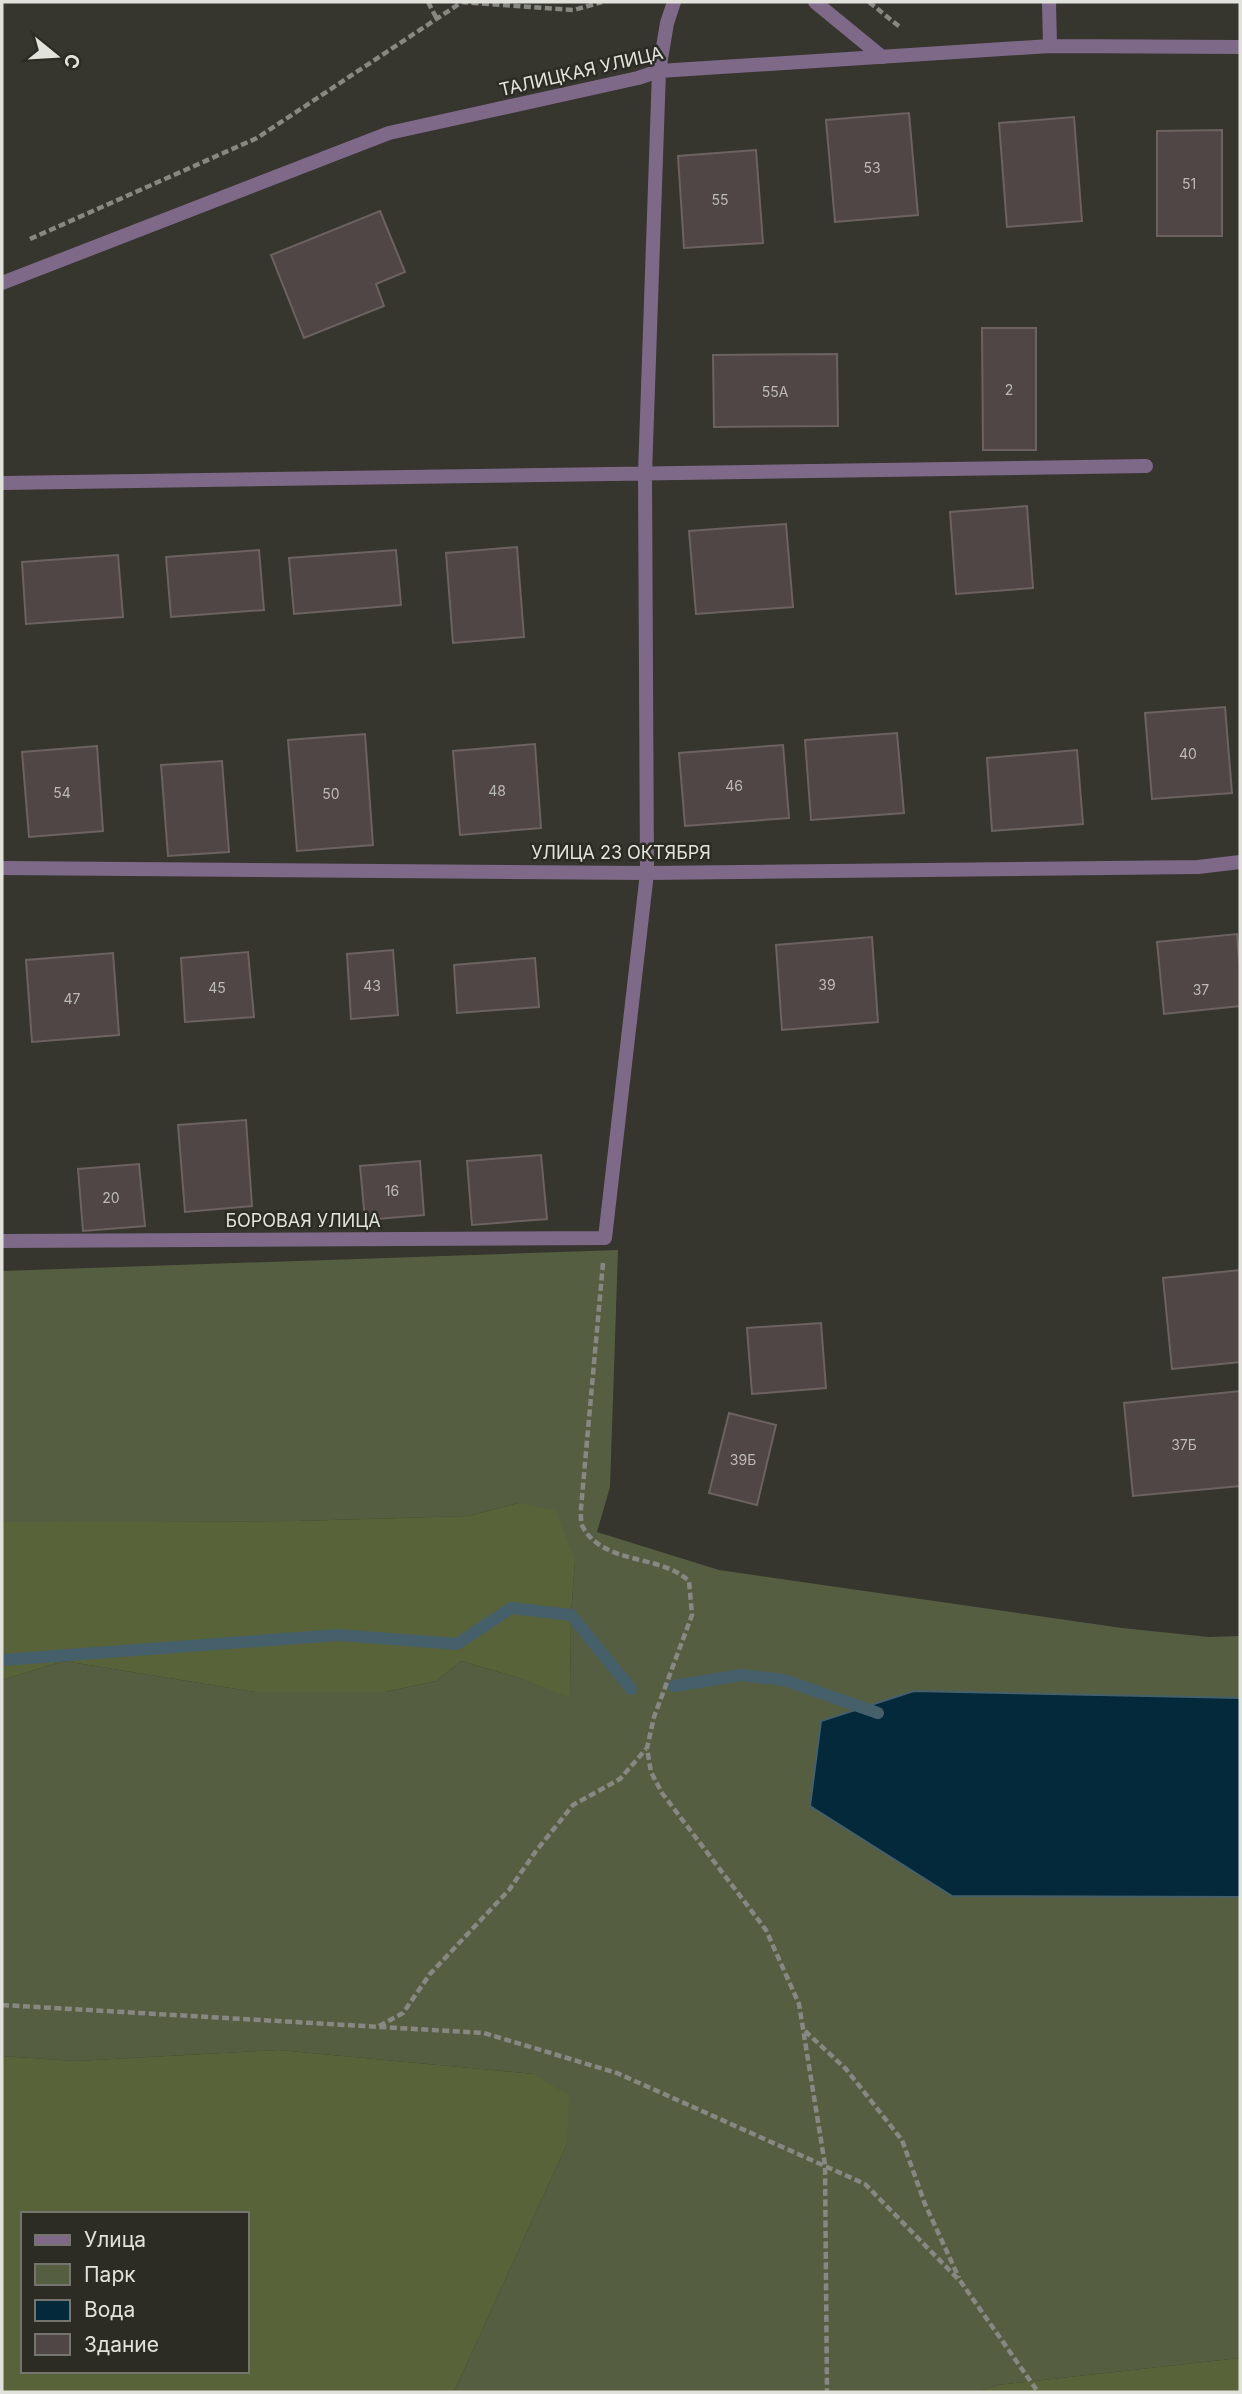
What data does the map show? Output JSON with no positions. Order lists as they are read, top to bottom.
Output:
{
  "streets": {
    "street": ["ТАЛИЦКАЯ УЛИЦА", "УЛИЦА 23 ОКТЯБРЯ", "БОРОВАЯ УЛИЦА"]
  },
  "house_numbers": [
    "53",
    "51",
    "55",
    "2",
    "55А",
    "40",
    "46",
    "48",
    "54",
    "50",
    "39",
    "43",
    "45",
    "37",
    "47",
    "16",
    "20",
    "37Б",
    "39Б"
  ],
  "legend": [
    "Улица",
    "Парк",
    "Вода",
    "Здание"
  ],
  "north": "right"
}
